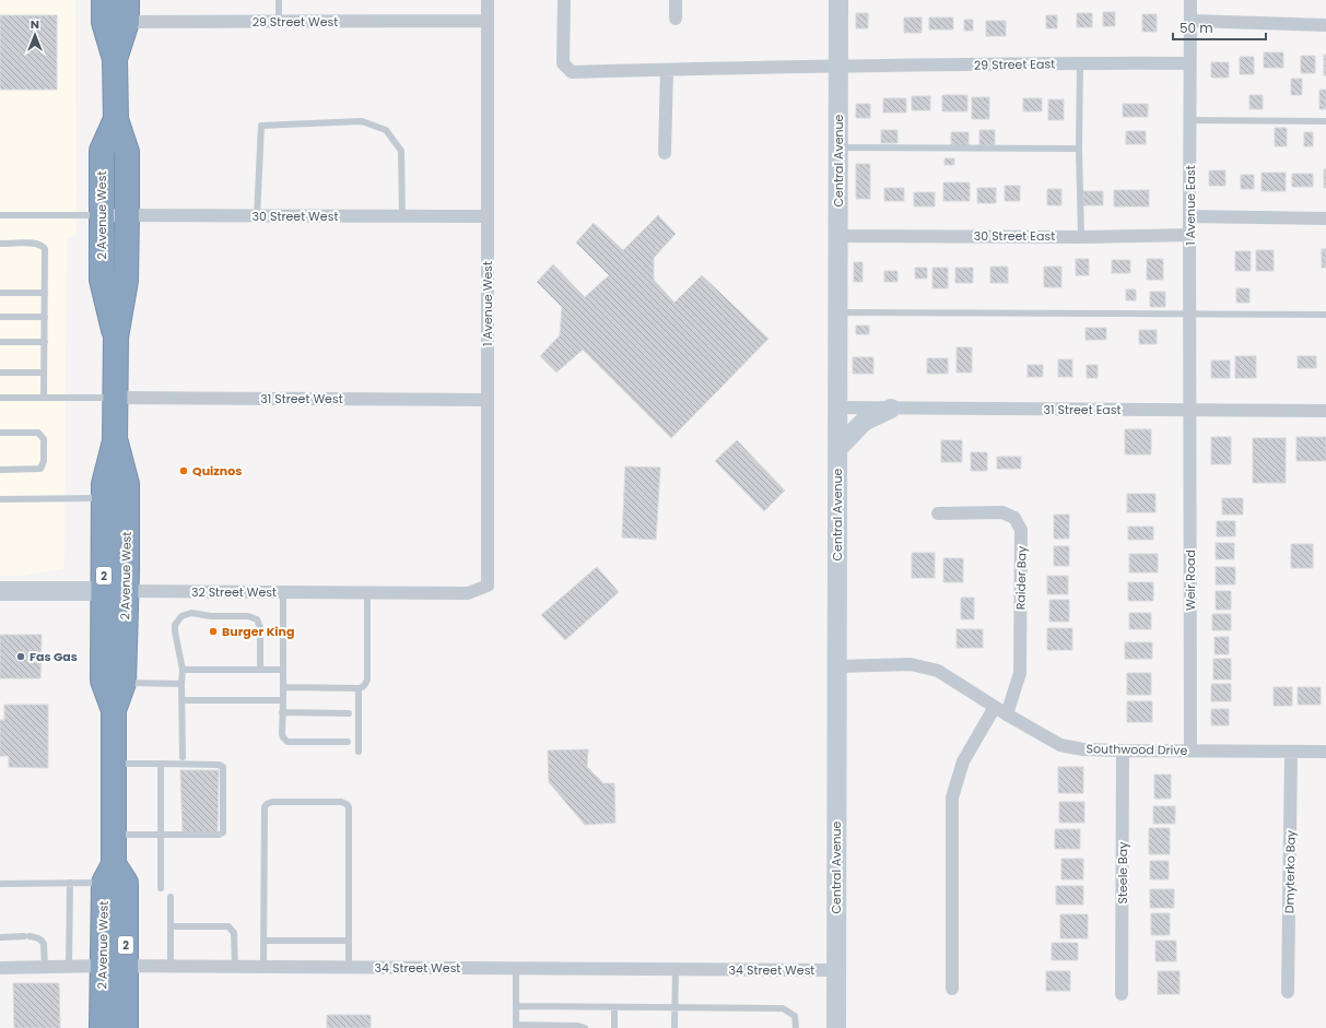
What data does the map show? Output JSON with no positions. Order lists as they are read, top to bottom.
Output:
{
  "streets": {
    "highway": ["2 Avenue West", "2"],
    "street": [
      "29 Street West",
      "29 Street East",
      "Central Avenue",
      "1 Avenue East",
      "30 Street West",
      "30 Street East",
      "1 Avenue West",
      "31 Street West",
      "31 Street East",
      "Raider Bay",
      "Weir Road",
      "32 Street West",
      "Southwood Drive",
      "Dmyterko Bay",
      "Steele Bay",
      "34 Street West"
    ]
  },
  "crossings": [
    ["29 Street West", "2 Avenue West"],
    ["29 Street West", "1 Avenue West"],
    ["29 Street East", "Central Avenue"],
    ["29 Street East", "1 Avenue East"],
    ["Central Avenue", "30 Street East"],
    ["Central Avenue", "31 Street East"],
    ["Central Avenue", "Southwood Drive"],
    ["Central Avenue", "34 Street West"],
    ["1 Avenue East", "30 Street East"],
    ["1 Avenue East", "31 Street East"],
    ["1 Avenue East", "Weir Road"],
    ["2 Avenue West", "30 Street West"],
    ["2 Avenue West", "31 Street West"],
    ["2 Avenue West", "32 Street West"],
    ["2 Avenue West", "34 Street West"],
    ["30 Street West", "1 Avenue West"],
    ["1 Avenue West", "31 Street West"],
    ["1 Avenue West", "32 Street West"],
    ["31 Street East", "Weir Road"],
    ["Raider Bay", "Southwood Drive"],
    ["Weir Road", "Southwood Drive"],
    ["Southwood Drive", "Dmyterko Bay"],
    ["Southwood Drive", "Steele Bay"]
  ],
  "places": ["Quiznos", "Burger King", "Fas Gas"],
  "scale_bar": "50 m",
  "north": "top"
}
